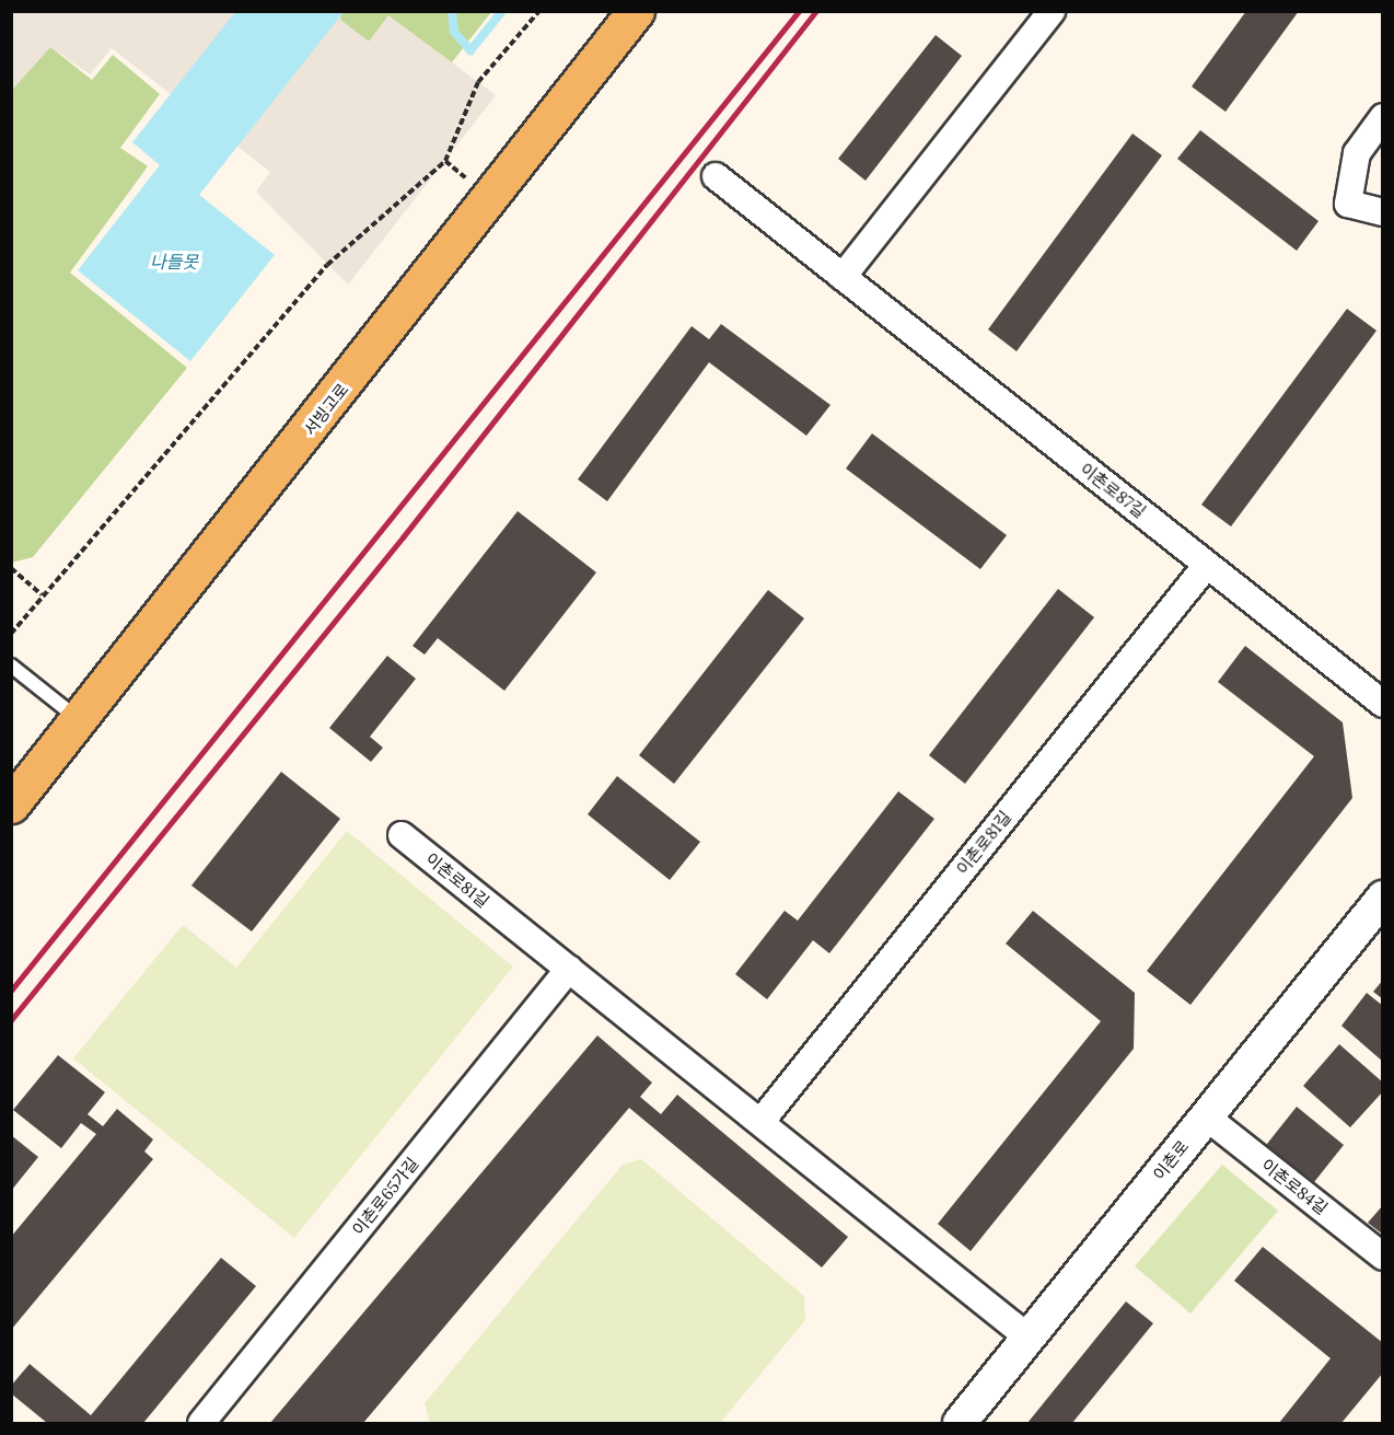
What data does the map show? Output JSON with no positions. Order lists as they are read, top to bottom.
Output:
{
  "streets": {
    "main road": ["서빙고로"],
    "street": [
      "이촌로87길",
      "이촌로81길",
      "이촌로",
      "이촌로84길",
      "이촌로65가길"
    ]
  },
  "crossings": [
    ["이촌로87길", "이촌로81길"],
    ["이촌로81길", "이촌로"],
    ["이촌로81길", "이촌로65가길"],
    ["이촌로", "이촌로84길"]
  ],
  "water": ["나들못"]
}
